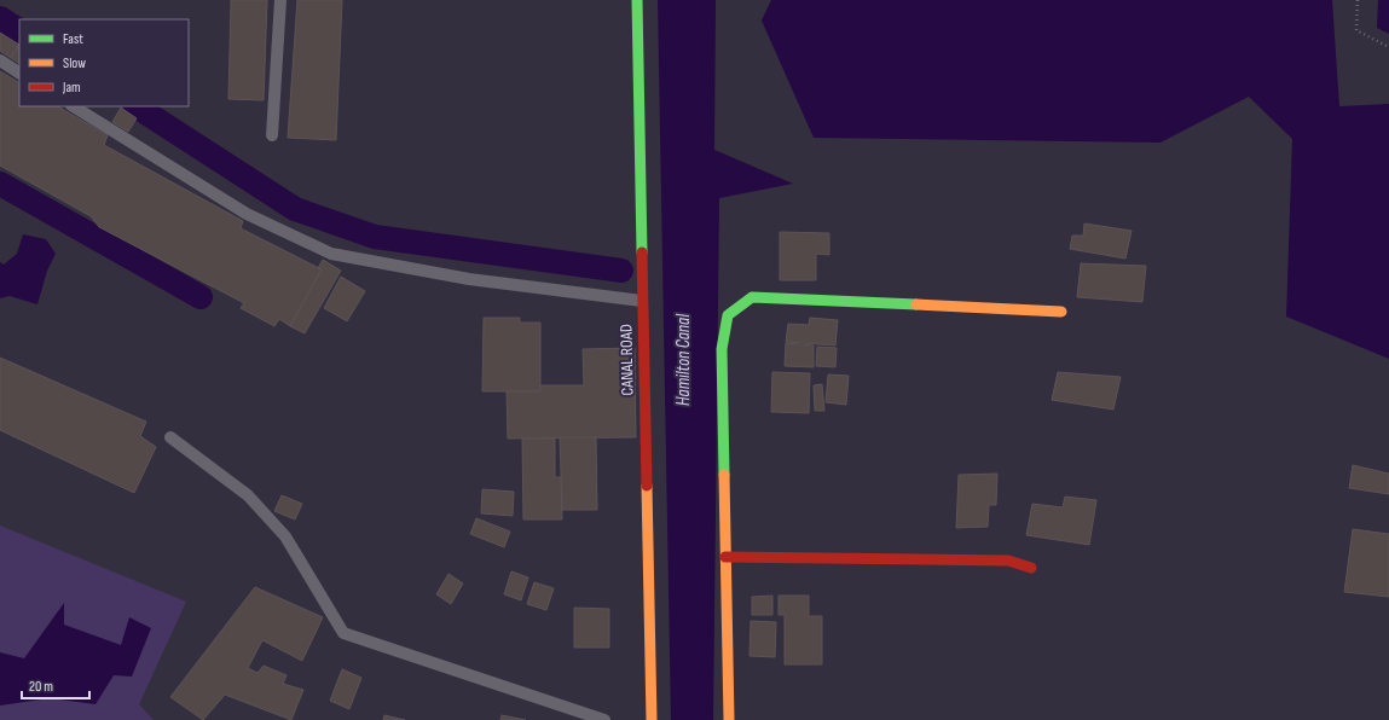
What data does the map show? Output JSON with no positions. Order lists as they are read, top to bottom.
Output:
{
  "streets": {
    "street": ["CANAL ROAD"]
  },
  "water": ["Hamilton Canal"],
  "legend": ["Fast", "Slow", "Jam"],
  "scale_bar": "20 m"
}
